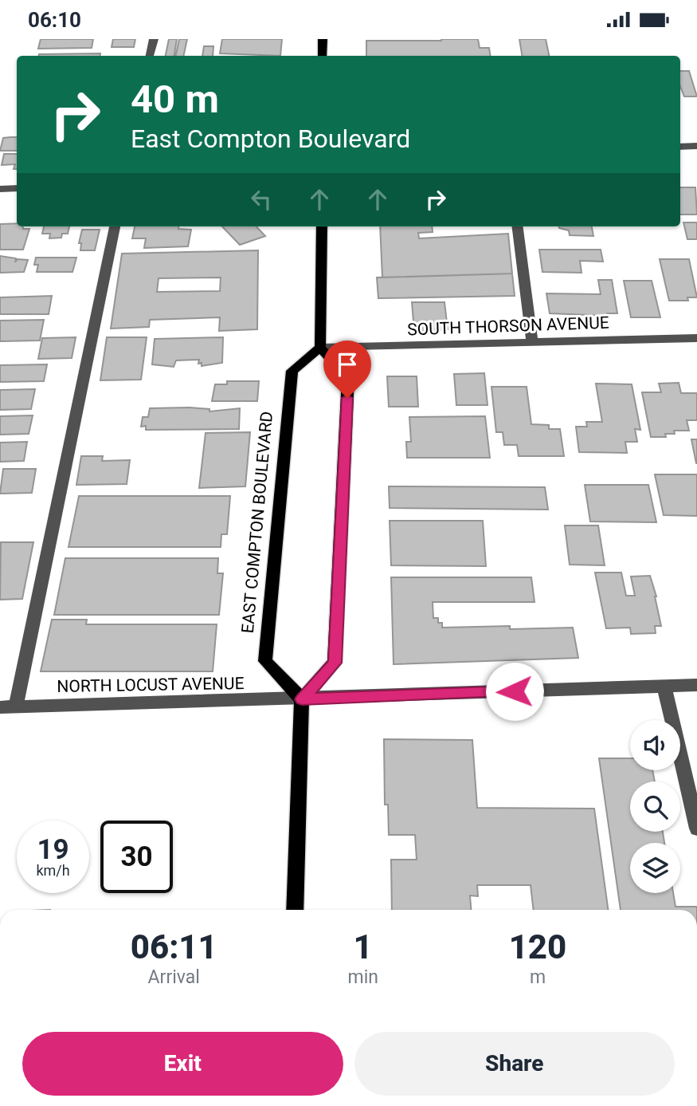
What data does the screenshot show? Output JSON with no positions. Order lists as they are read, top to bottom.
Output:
{
  "streets": {
    "main road": ["EAST COMPTON BOULEVARD"],
    "street": ["SOUTH THORSON AVENUE", "NORTH LOCUST AVENUE"]
  },
  "crossings": [
    ["SOUTH THORSON AVENUE", "EAST COMPTON BOULEVARD"],
    ["EAST COMPTON BOULEVARD", "NORTH LOCUST AVENUE"]
  ],
  "page": {
    "status": "06:10",
    "turn": ["40 m", "East Compton Boulevard"],
    "speed": "19 km/h",
    "limit": "30",
    "eta": [
      "06:11",
      "Arrival",
      "1",
      "min",
      "120",
      "m"
    ],
    "buttons": ["Exit", "Share"]
  }
}
